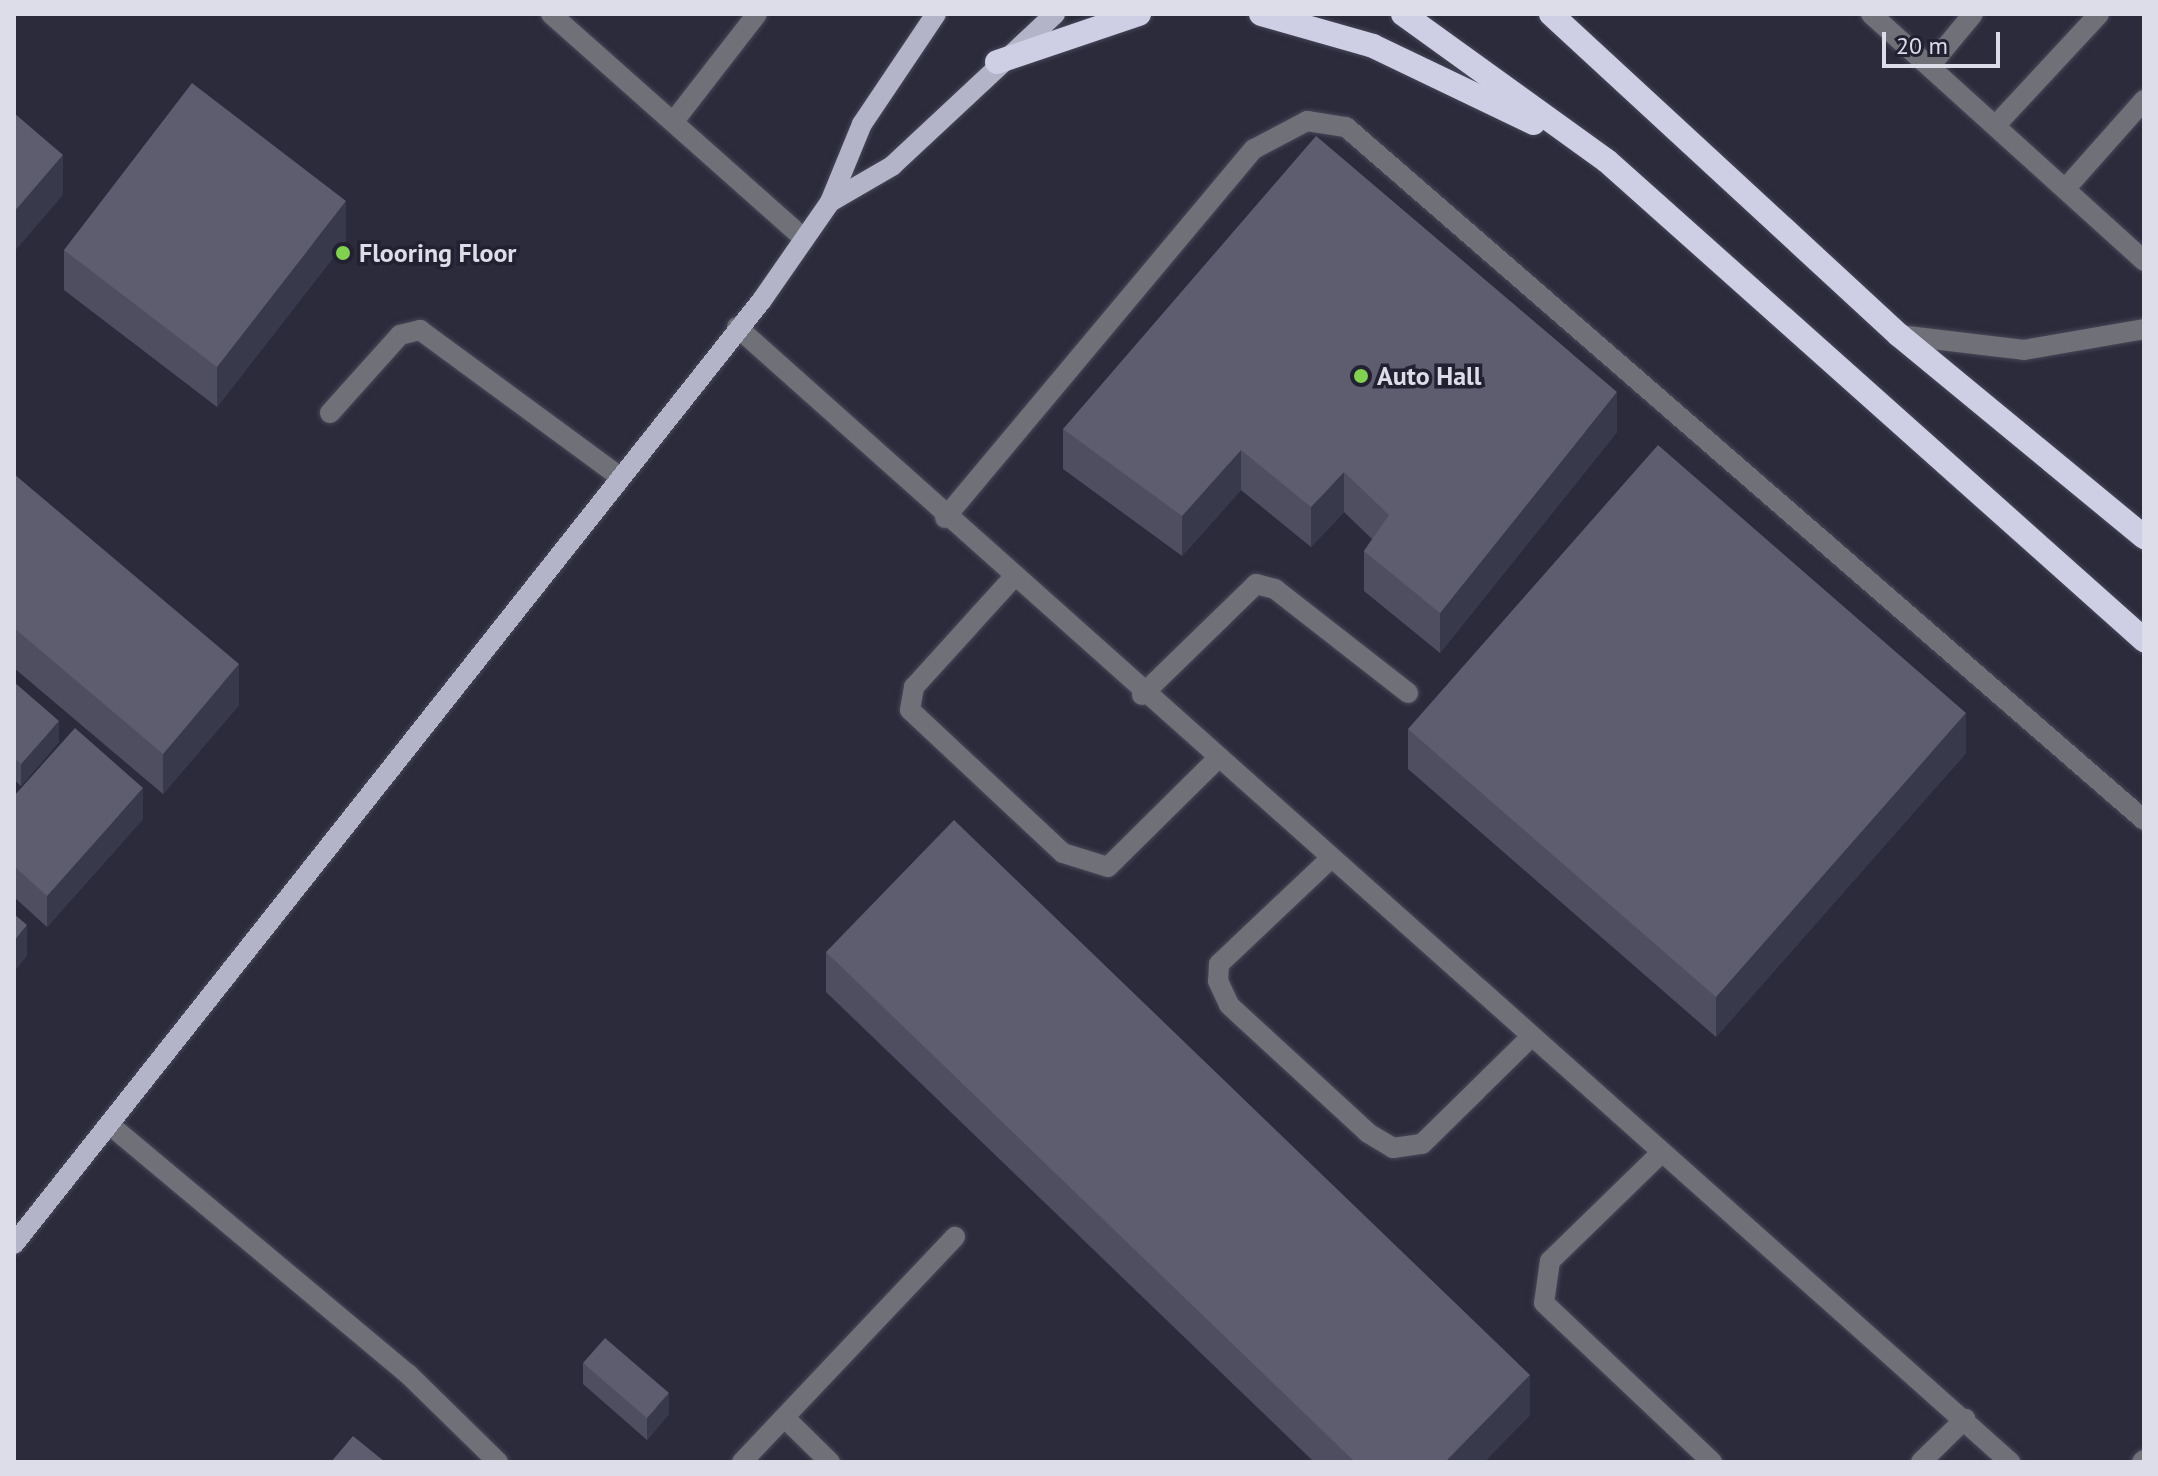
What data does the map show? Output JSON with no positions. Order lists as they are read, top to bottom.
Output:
{
  "places": ["Flooring Floor", "Auto Hall"],
  "scale_bar": "20 m"
}
